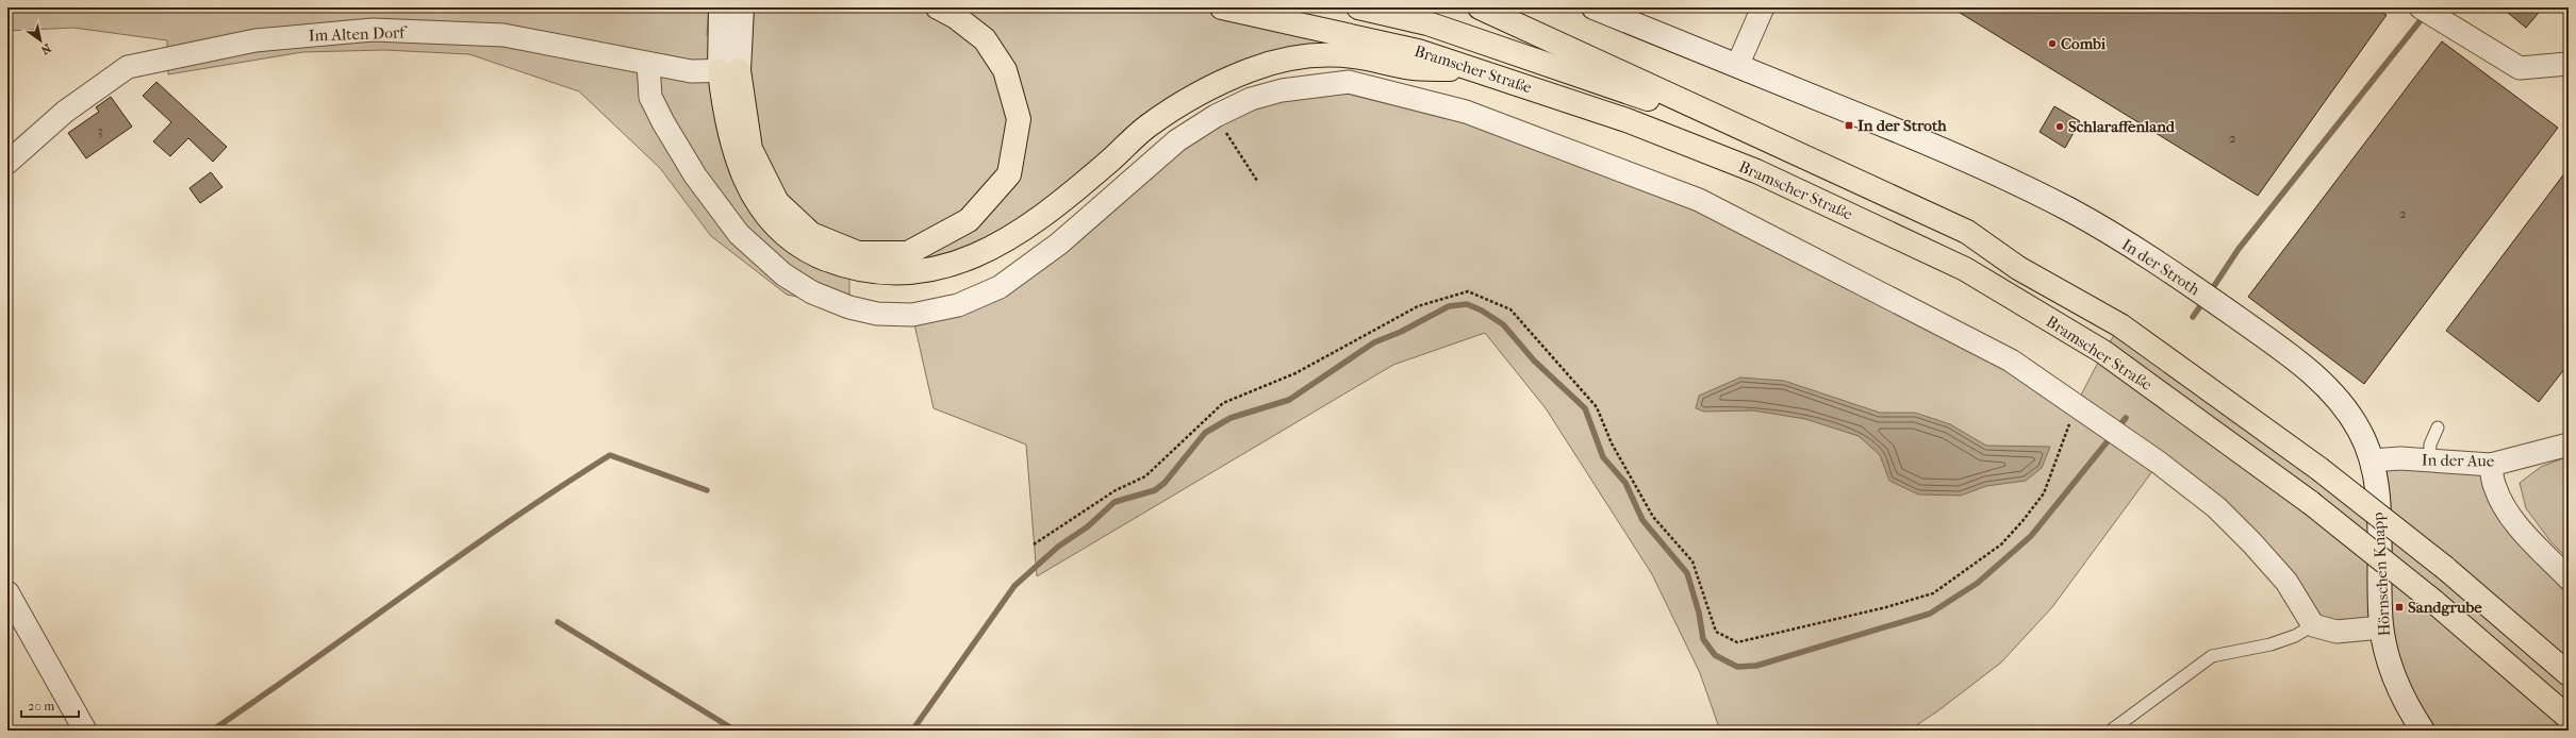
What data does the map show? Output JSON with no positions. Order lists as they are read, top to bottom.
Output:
{
  "streets": {
    "highway": ["Bramscher Straße"],
    "street": [
      "Im Alten Dorf",
      "In der Stroth",
      "In der Aue",
      "Hörnschen Knapp"
    ]
  },
  "crossings": [
    ["In der Stroth", "In der Aue"],
    ["In der Stroth", "Hörnschen Knapp"],
    ["In der Aue", "Hörnschen Knapp"]
  ],
  "places": {
    "other": ["Combi", "Schlaraffenland"],
    "transit": ["In der Stroth", "Sandgrube"]
  },
  "house_numbers": ["3", "2", "2"],
  "scale_bar": "20 m",
  "north": "bottom right"
}
